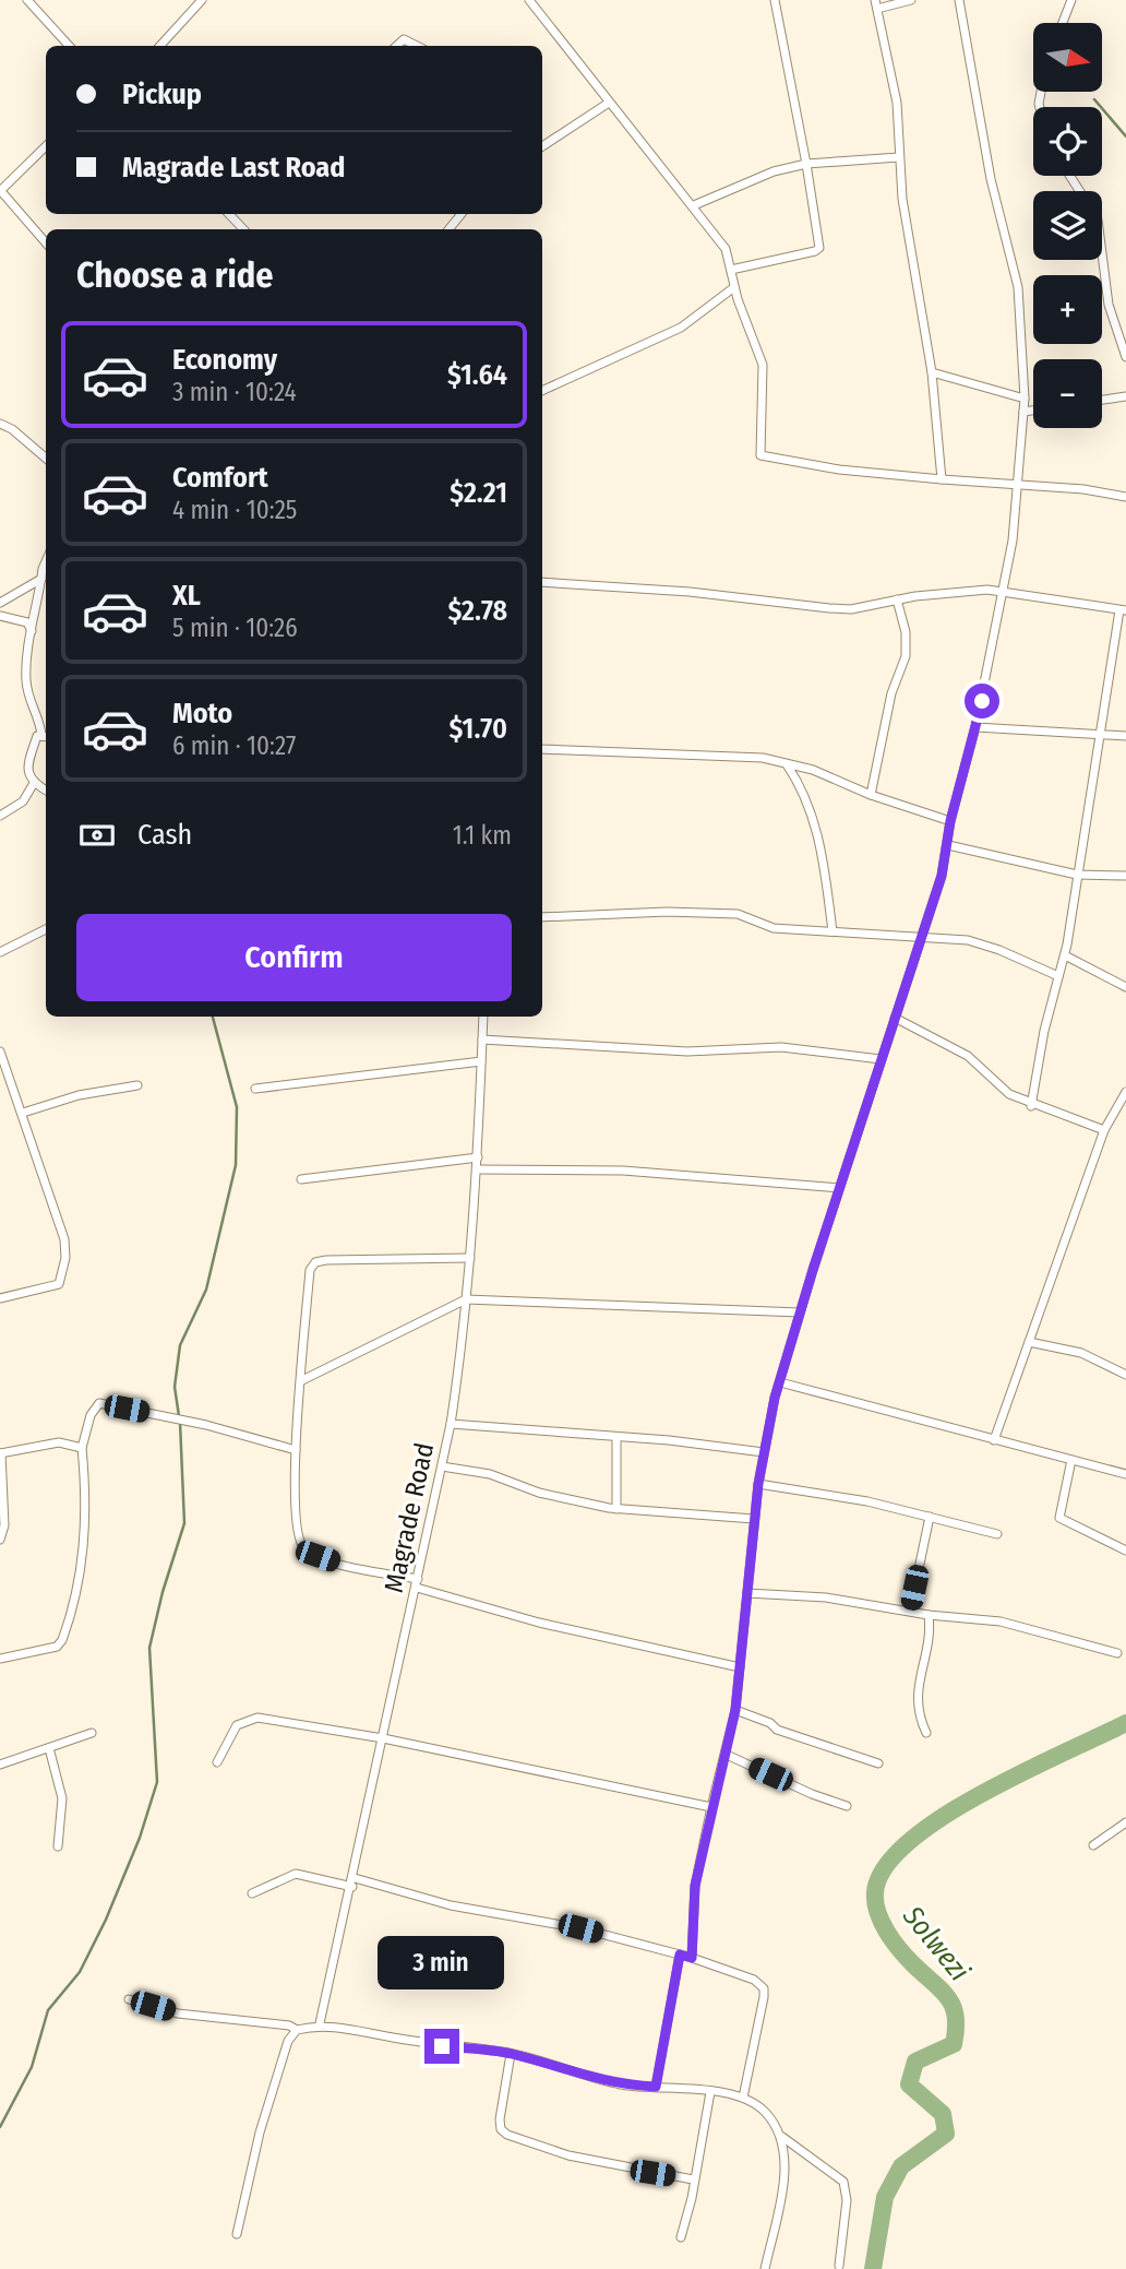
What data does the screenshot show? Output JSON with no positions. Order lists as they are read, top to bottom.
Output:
{
  "streets": {
    "street": ["Magrade Road"]
  },
  "water": ["Solwezi"],
  "north": "right",
  "page": {
    "map_buttons": ["+", "−"],
    "banner": ["Pickup", "Magrade Last Road"],
    "heading": "Choose a ride",
    "list": [
      {
        "name": "Economy",
        "note": "3 min · 10:24",
        "value": "$1.64"
      },
      {
        "name": "Comfort",
        "note": "4 min · 10:25",
        "value": "$2.21"
      },
      {
        "name": "XL",
        "note": "5 min · 10:26",
        "value": "$2.78"
      },
      {
        "name": "Moto",
        "note": "6 min · 10:27",
        "value": "$1.70"
      }
    ],
    "pay": ["Cash", "1.1 km"],
    "buttons": "Confirm",
    "bubble": "3 min"
  }
}
